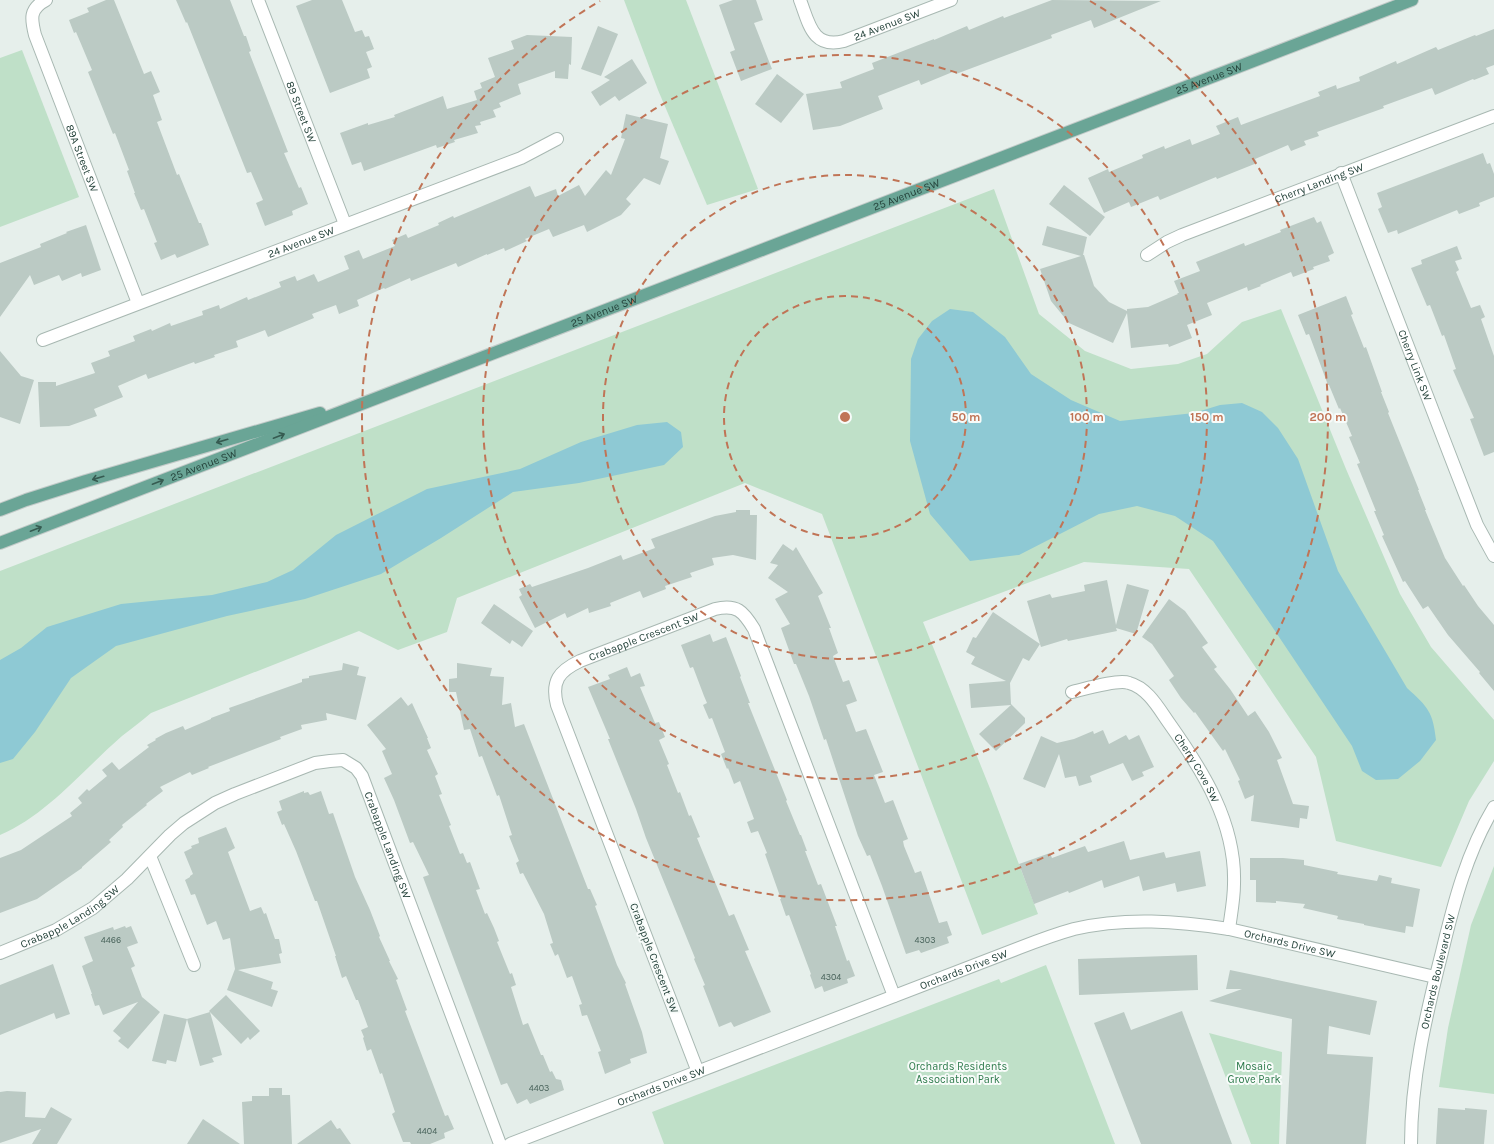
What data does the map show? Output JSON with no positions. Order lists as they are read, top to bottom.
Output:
{
  "streets": {
    "main road": ["25 Avenue SW"],
    "street": [
      "24 Avenue SW",
      "89 Street SW",
      "89A Street SW",
      "Cherry Landing SW",
      "Cherry Link SW",
      "Crabapple Crescent SW",
      "Cherry Cove SW",
      "Crabapple Landing SW",
      "Orchards Drive SW",
      "Orchards Boulevard SW"
    ]
  },
  "crossings": [
    ["24 Avenue SW", "89 Street SW"],
    ["24 Avenue SW", "89A Street SW"],
    ["Cherry Landing SW", "Cherry Link SW"],
    ["Crabapple Crescent SW", "Orchards Drive SW"],
    ["Cherry Cove SW", "Orchards Drive SW"],
    ["Orchards Drive SW", "Orchards Boulevard SW"]
  ],
  "parks": ["Orchards Residents Association Park", "Mosaic Grove Park"],
  "house_numbers": [
    "4466",
    "4303",
    "4304",
    "4403",
    "4404"
  ],
  "rings": [
    "50 m",
    "100 m",
    "150 m",
    "200 m"
  ]
}
